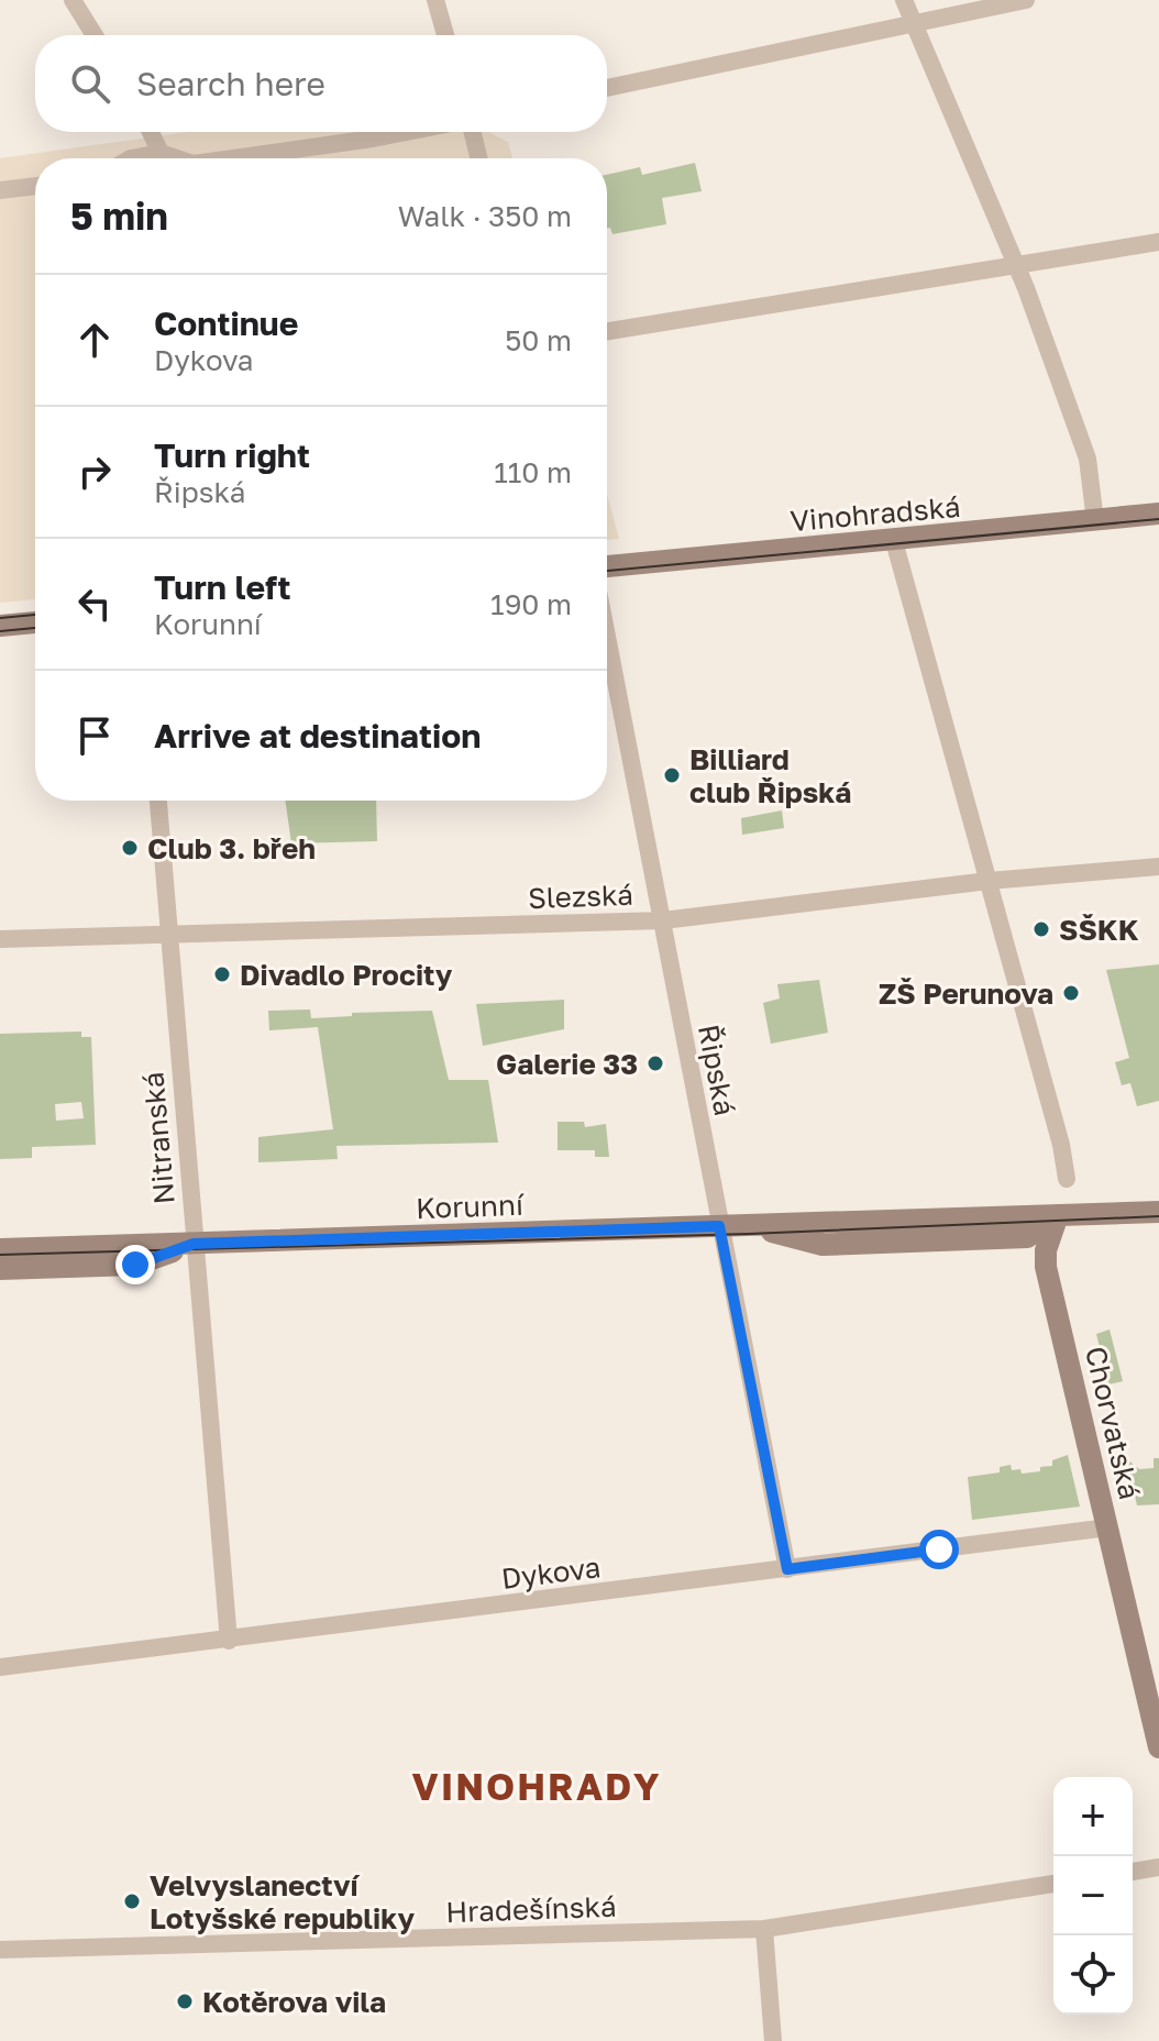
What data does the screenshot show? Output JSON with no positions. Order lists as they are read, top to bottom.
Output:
{
  "streets": {
    "street": [
      "Vinohradská",
      "Slezská",
      "Řipská",
      "Nitranská",
      "Korunní",
      "Chorvatská",
      "Dykova",
      "Hradešínská"
    ]
  },
  "crossings": [
    ["Slezská", "Řipská"],
    ["Slezská", "Nitranská"],
    ["Řipská", "Korunní"],
    ["Řipská", "Dykova"],
    ["Nitranská", "Korunní"],
    ["Nitranská", "Dykova"],
    ["Korunní", "Chorvatská"],
    ["Chorvatská", "Dykova"]
  ],
  "districts": ["VINOHRADY"],
  "places": [
    "Billiard club Řipská",
    "Club 3. břeh",
    "SŠKK",
    "Divadlo Procity",
    "ZŠ Perunova",
    "Galerie 33",
    "Velvyslanectví Lotyšské republiky",
    "Kotěrova vila"
  ],
  "page": {
    "search": "Search here",
    "heading": ["5 min", "Walk · 350 m"],
    "list": [
      ["Continue", "Dykova", "50 m"],
      ["Turn right", "Řipská", "110 m"],
      ["Turn left", "Korunní", "190 m"],
      "Arrive at destination"
    ],
    "map_buttons": ["+", "−"]
  }
}
